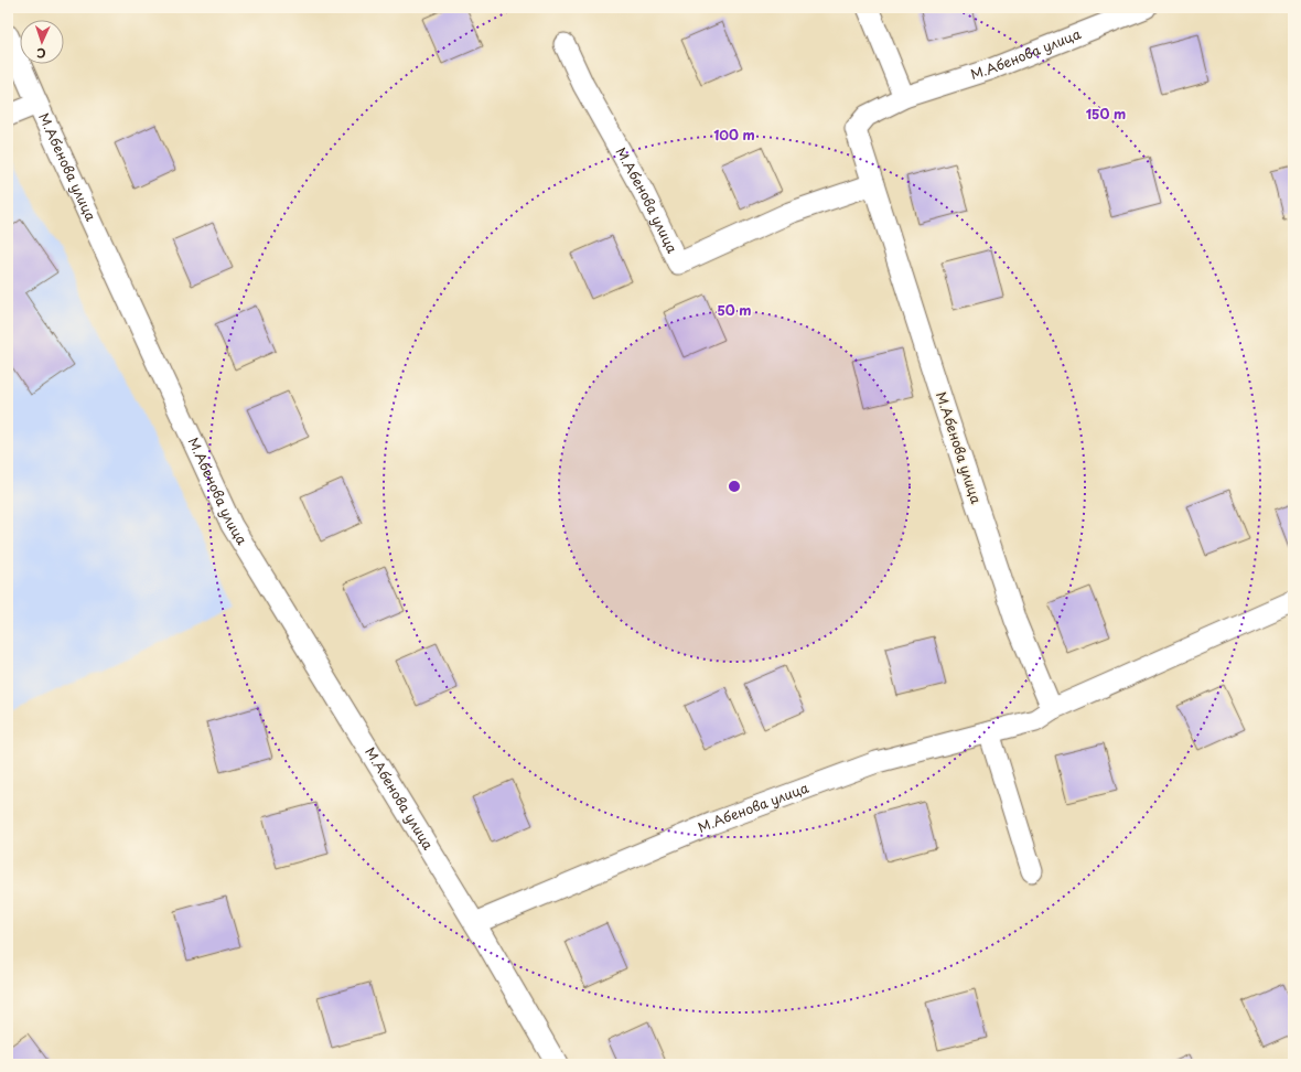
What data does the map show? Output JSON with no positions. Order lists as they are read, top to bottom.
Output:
{
  "streets": {
    "street": ["М.Абенова улица"]
  },
  "north": "bottom",
  "rings": ["150 m", "100 m", "50 m"]
}
